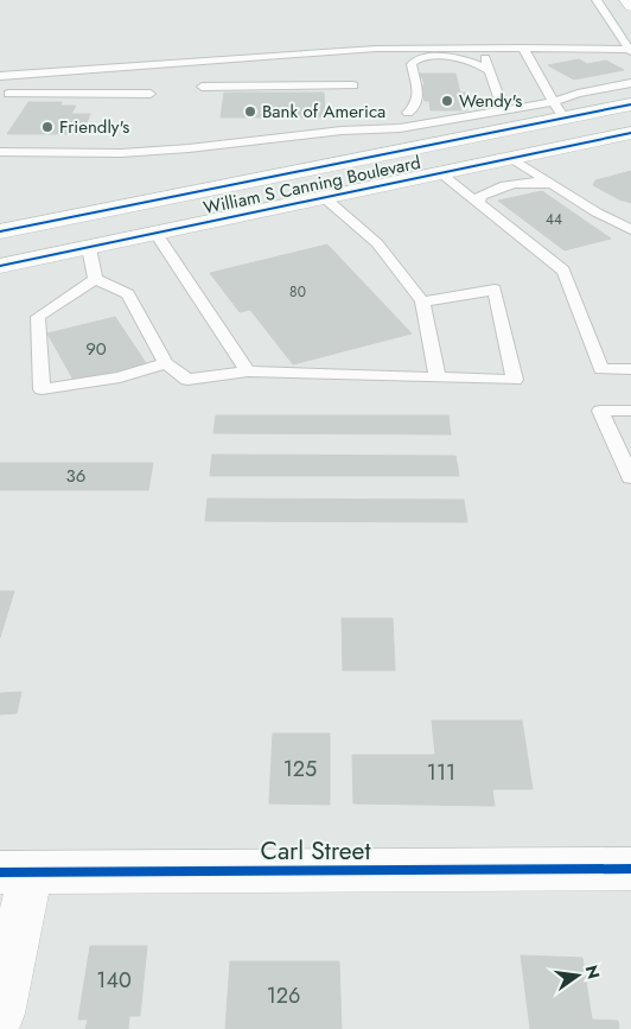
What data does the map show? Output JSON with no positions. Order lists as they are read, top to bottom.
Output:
{
  "streets": {
    "main road": ["William S Canning Boulevard", "Carl Street"]
  },
  "places": ["Wendy's", "Bank of America", "Friendly's"],
  "house_numbers": [
    "44",
    "80",
    "90",
    "36",
    "125",
    "111",
    "140",
    "126"
  ],
  "north": "right"
}
